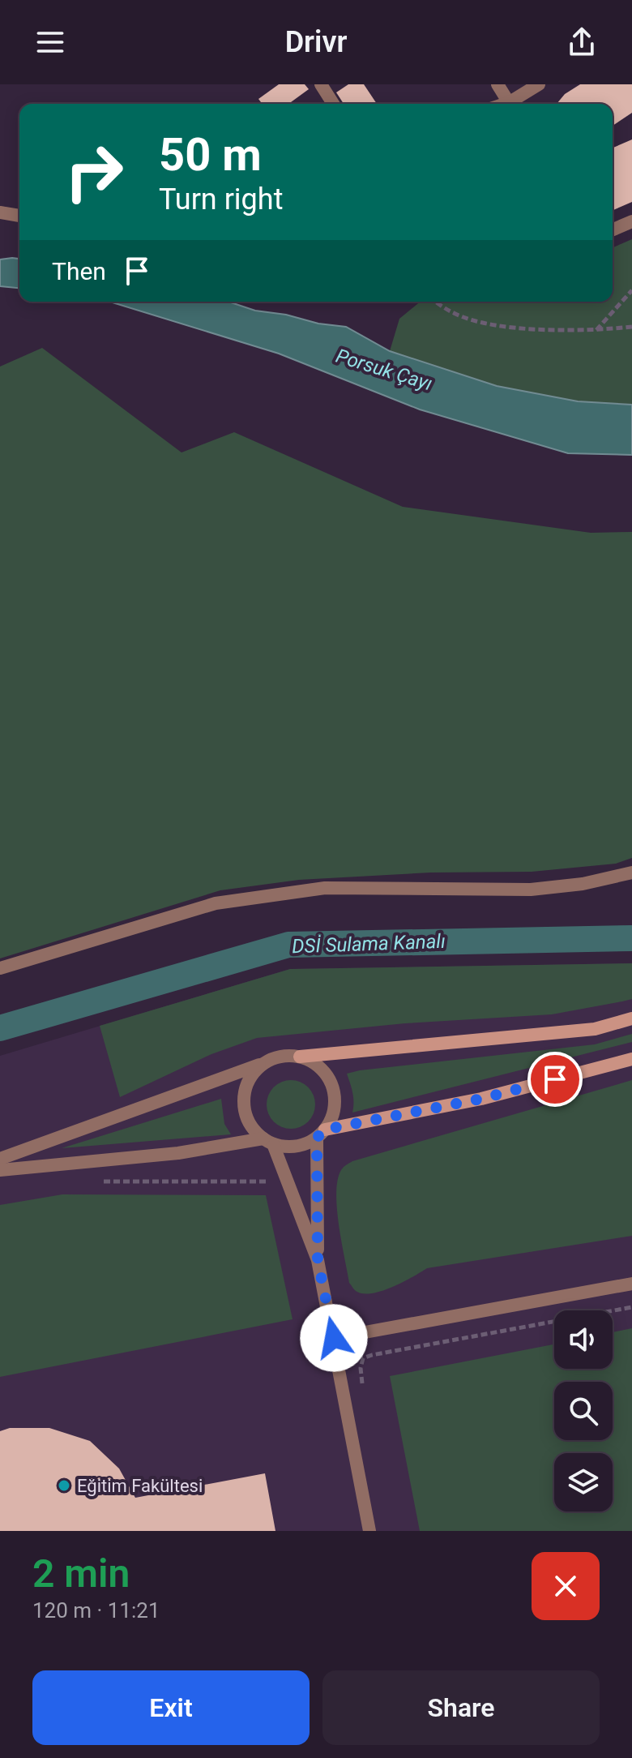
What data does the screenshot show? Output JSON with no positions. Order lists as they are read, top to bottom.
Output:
{
  "water": ["Porsuk Çayı", "DSİ Sulama Kanalı"],
  "places": ["Eğitim Fakültesi"],
  "page": {
    "header": "Drivr",
    "turn": ["50 m", "Turn right"],
    "then": "Then",
    "heading": ["2 min", "120 m · 11:21"],
    "buttons": ["Exit", "Share"]
  }
}
